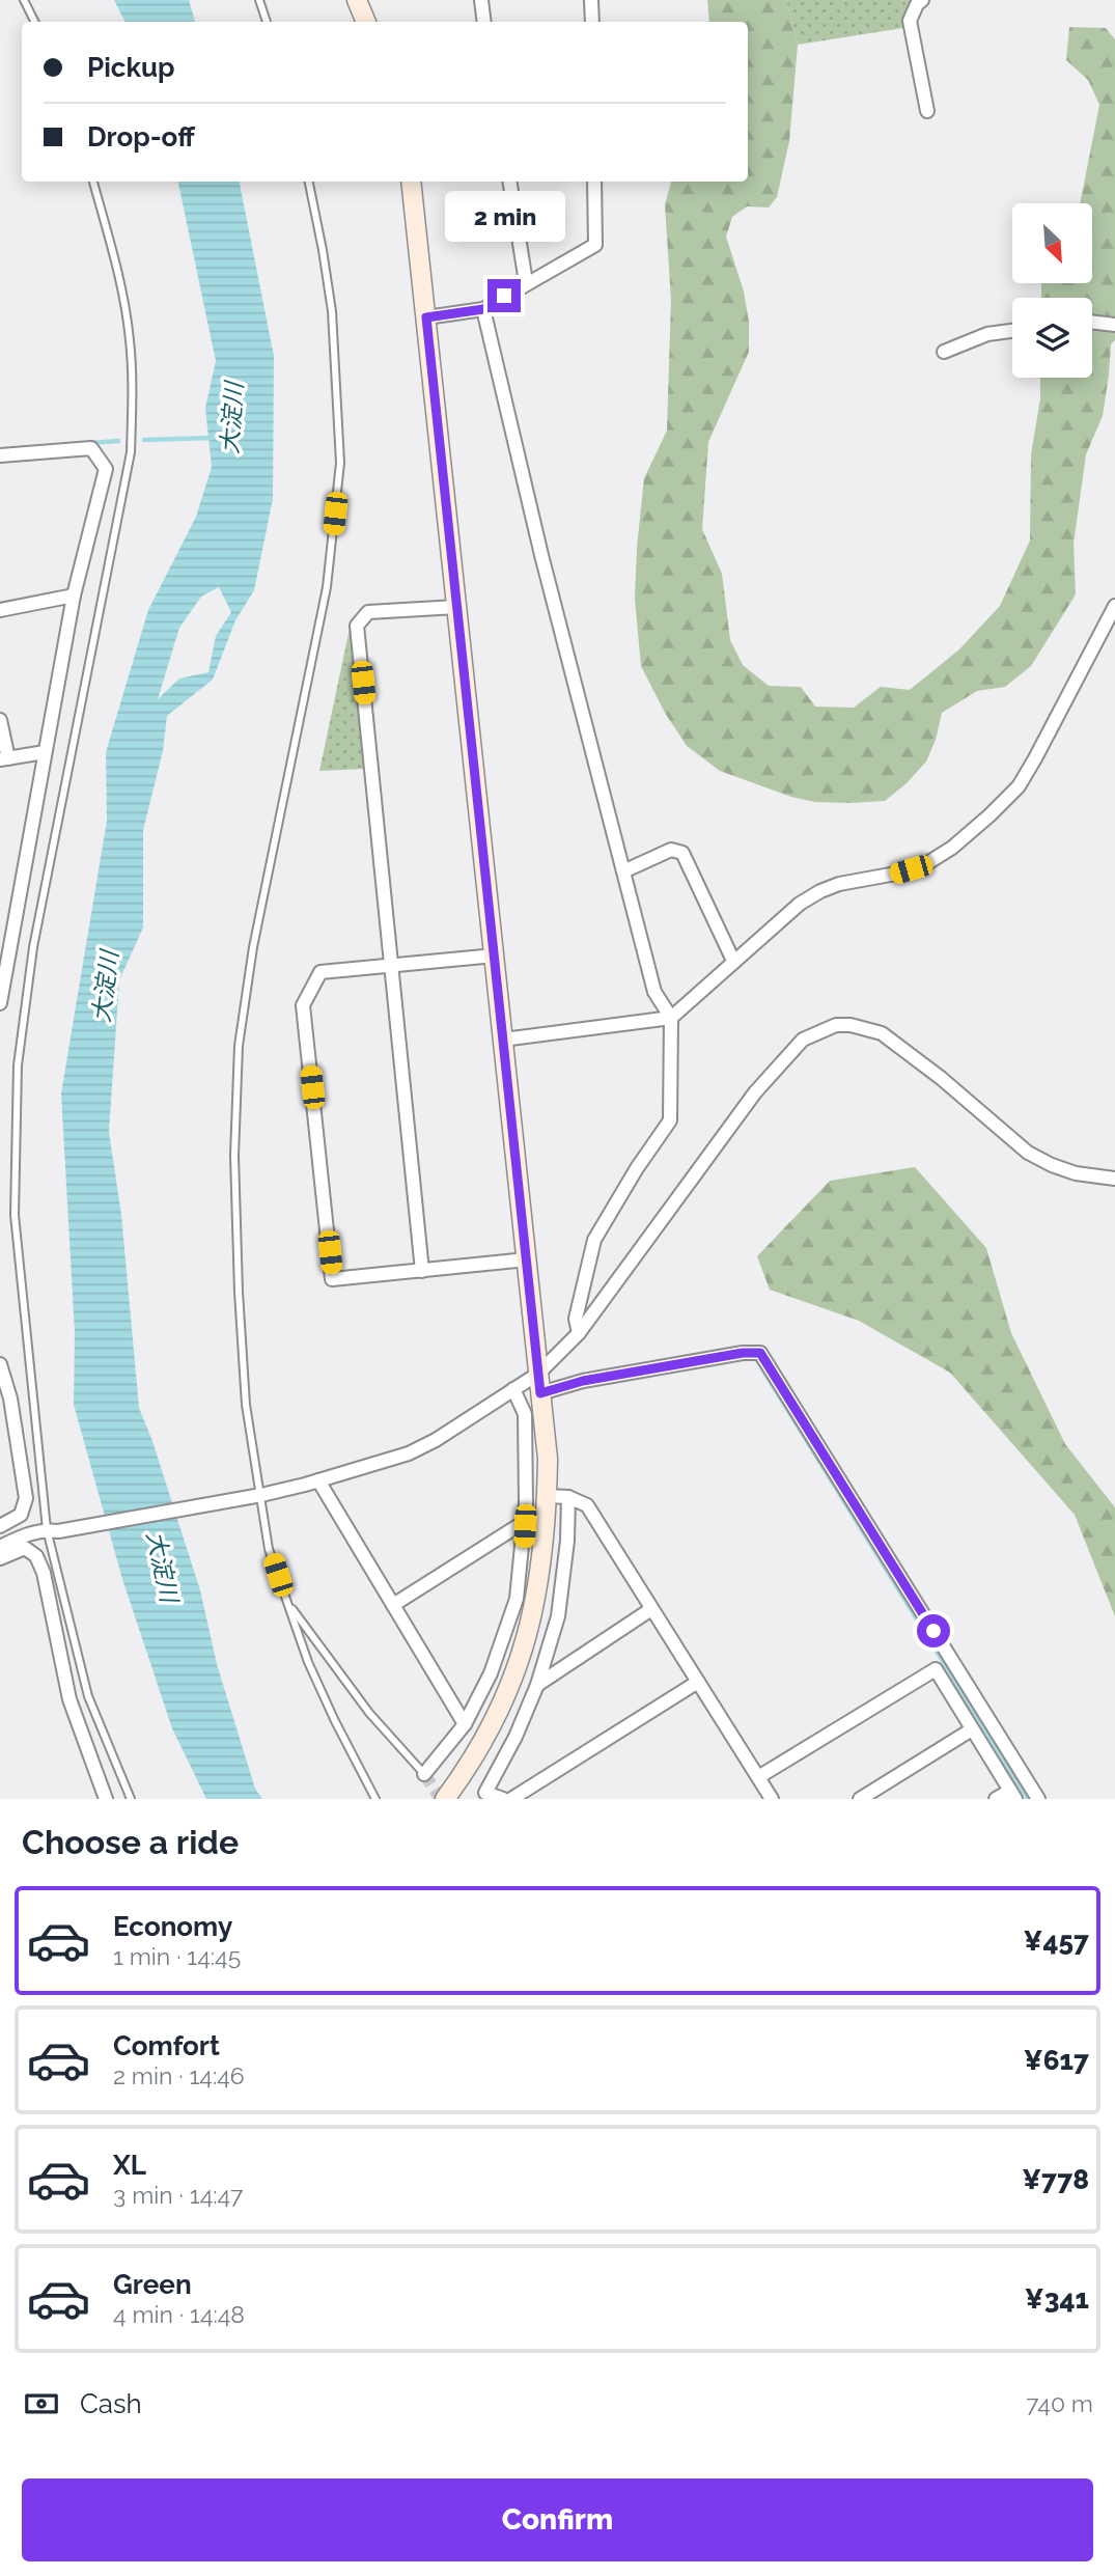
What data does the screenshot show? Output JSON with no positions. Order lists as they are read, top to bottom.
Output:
{
  "water": ["大淀川"],
  "north": "bottom right",
  "page": {
    "banner": ["Pickup", "Drop-off"],
    "bubble": "2 min",
    "heading": "Choose a ride",
    "list": [
      {
        "name": "Economy",
        "note": "1 min · 14:45",
        "value": "¥457"
      },
      {
        "name": "Comfort",
        "note": "2 min · 14:46",
        "value": "¥617"
      },
      {
        "name": "XL",
        "note": "3 min · 14:47",
        "value": "¥778"
      },
      {
        "name": "Green",
        "note": "4 min · 14:48",
        "value": "¥341"
      }
    ],
    "pay": ["Cash", "740 m"],
    "buttons": "Confirm"
  }
}
